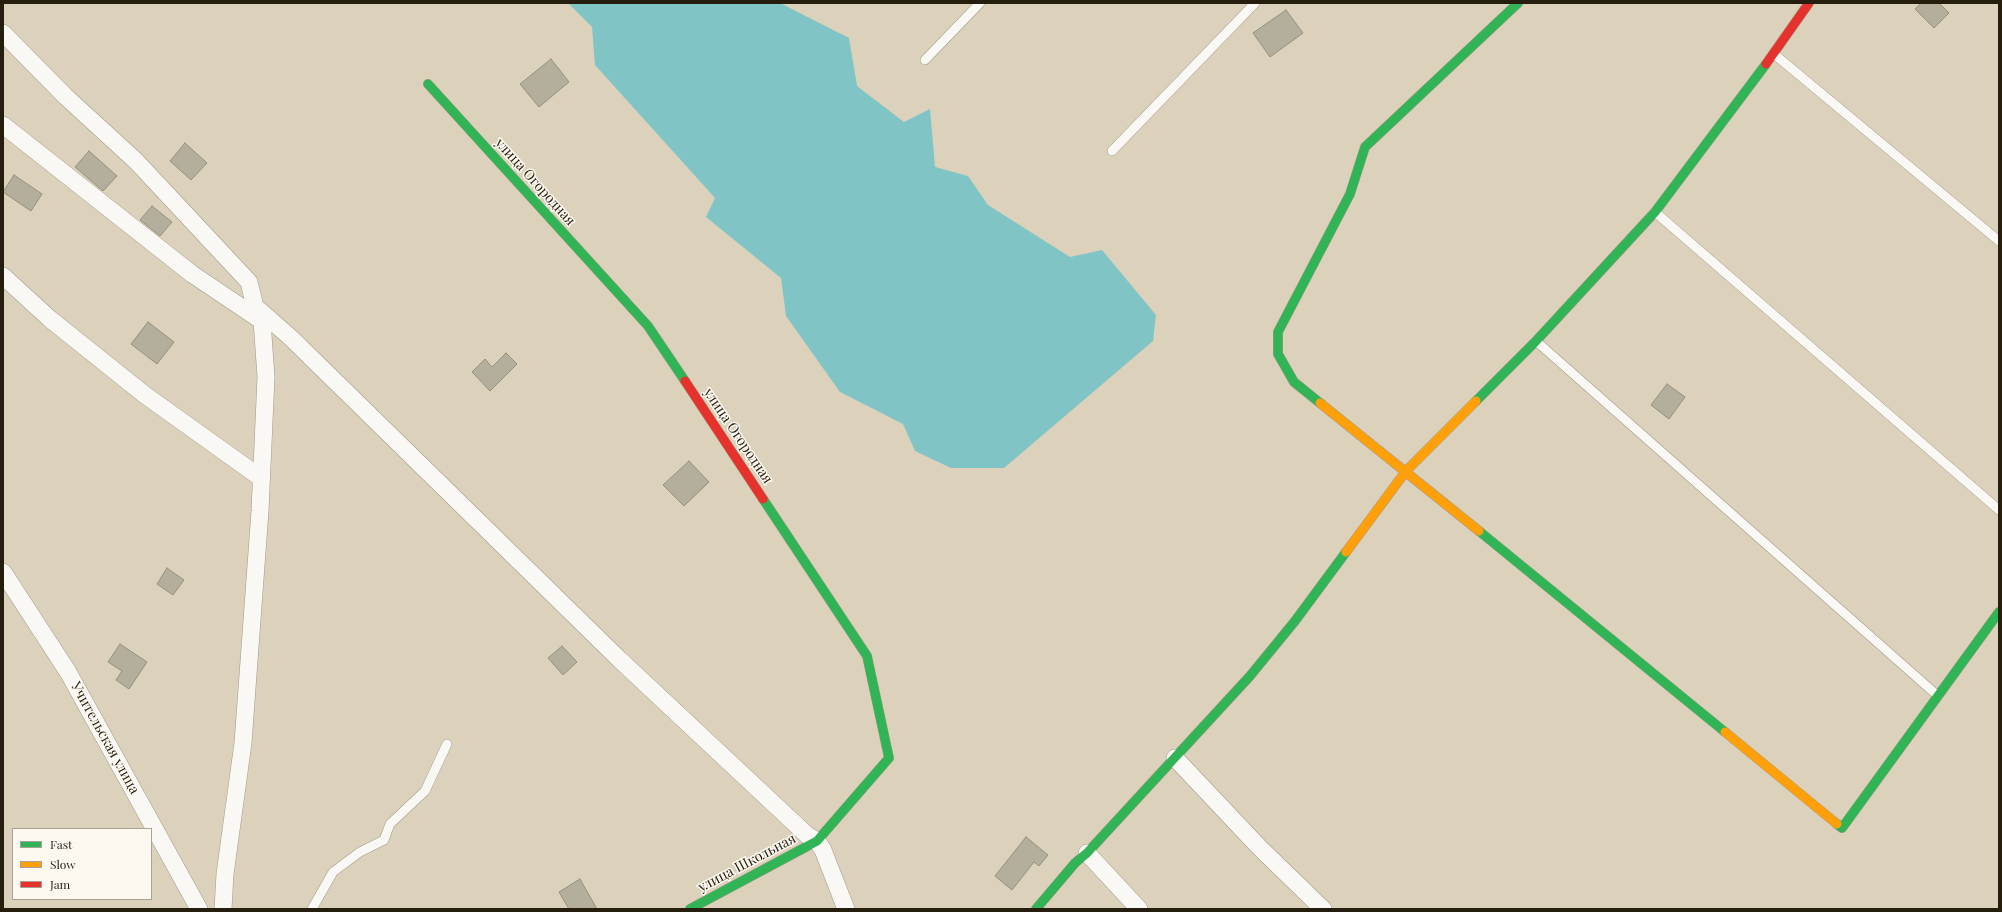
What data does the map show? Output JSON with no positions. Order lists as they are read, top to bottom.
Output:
{
  "streets": {
    "street": ["улица Огородная", "Учительская улица", "улица Школьная"]
  },
  "crossings": [
    ["улица Огородная", "улица Школьная"]
  ],
  "legend": ["Fast", "Slow", "Jam"]
}
